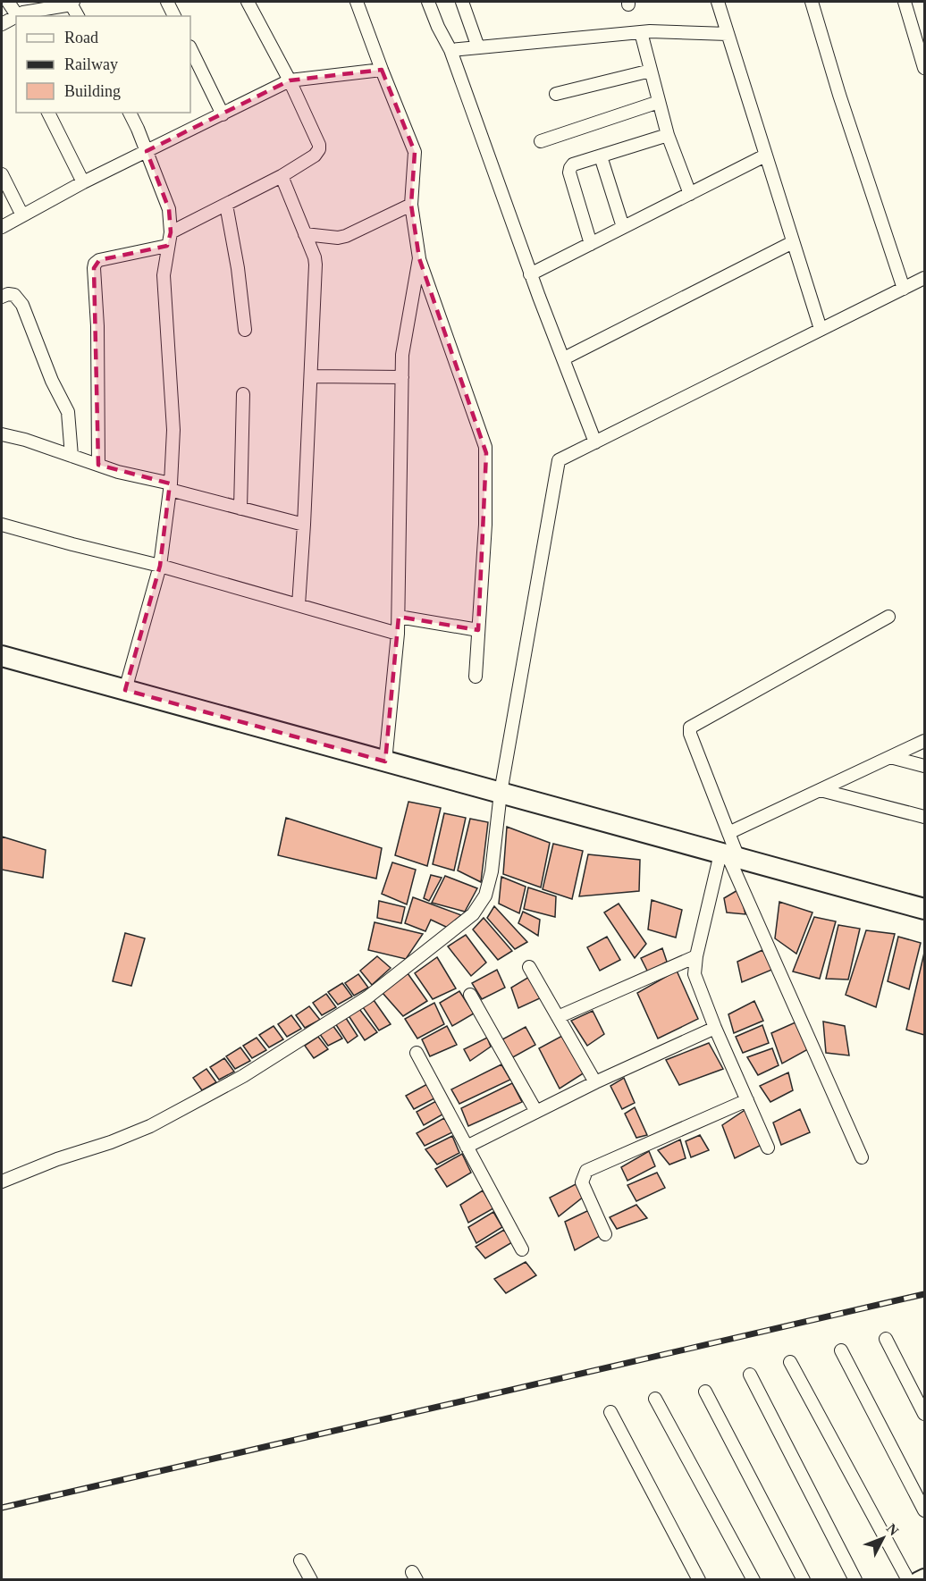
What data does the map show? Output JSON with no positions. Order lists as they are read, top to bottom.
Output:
{
  "legend": ["Road", "Railway", "Building"],
  "north": "top right"
}
